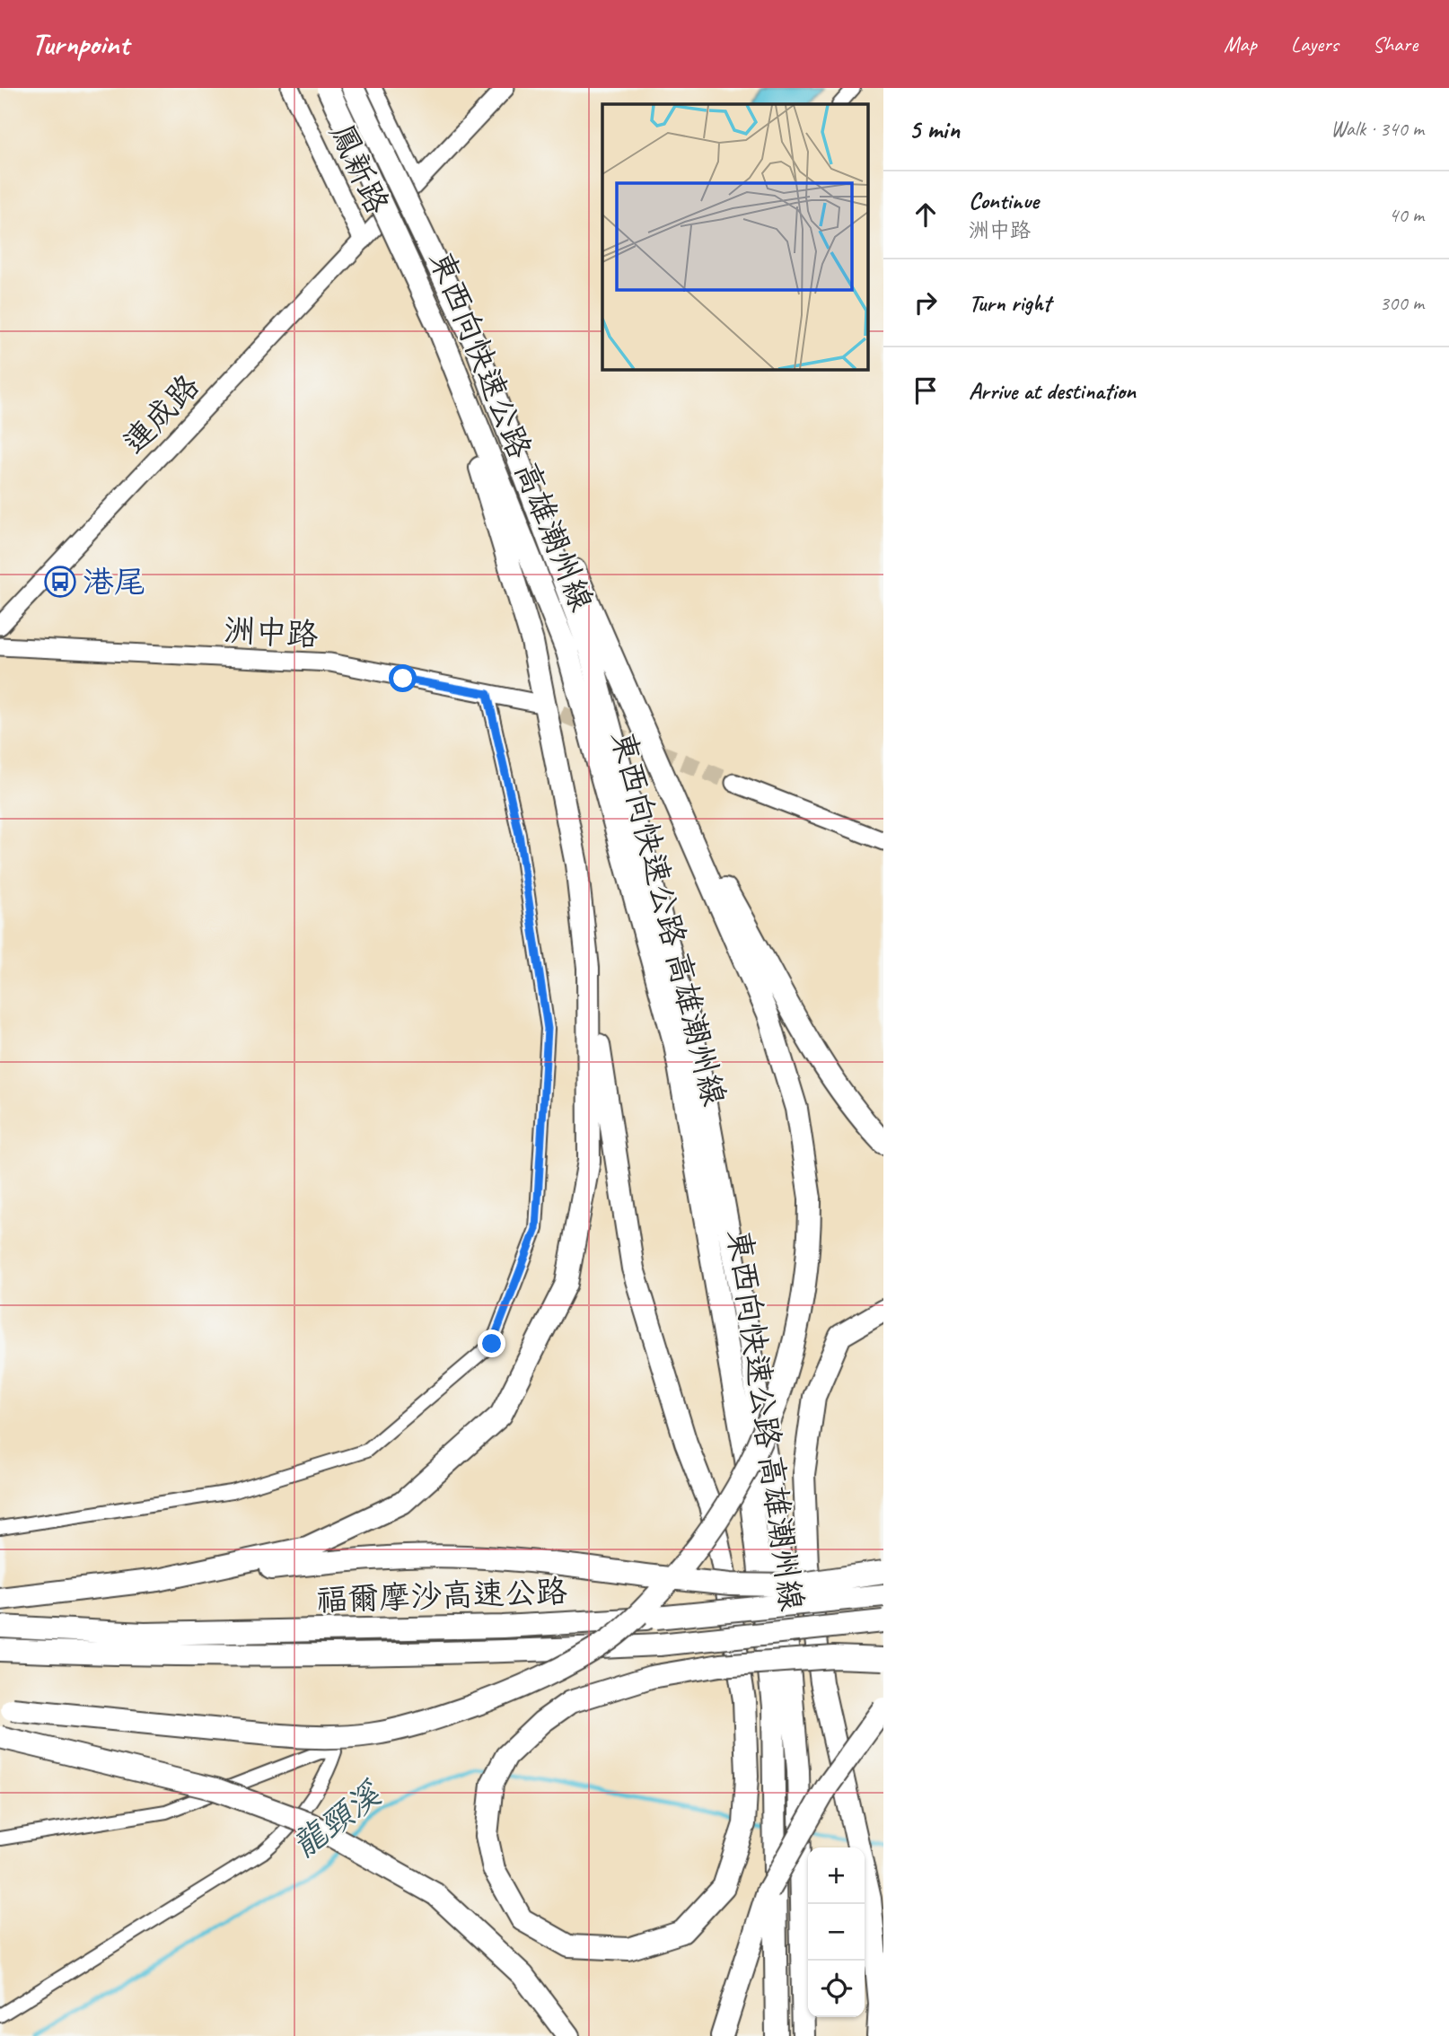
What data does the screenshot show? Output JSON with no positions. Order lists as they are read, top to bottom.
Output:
{
  "streets": {
    "highway": ["東西向快速公路 高雄潮州線", "福爾摩沙高速公路"],
    "main road": ["鳳新路", "連成路", "洲中路"]
  },
  "crossings": [
    ["鳳新路", "連成路"]
  ],
  "water": ["龍頸溪"],
  "places": {
    "bus stop": ["港尾"]
  },
  "page": {
    "header": "Turnpoint",
    "nav": ["Map", "Layers", "Share"],
    "heading": ["5 min", "Walk · 340 m"],
    "list": [
      ["Continue", "洲中路", "40 m"],
      ["Turn right", "300 m"],
      "Arrive at destination"
    ],
    "map_buttons": ["+", "−"]
  }
}
